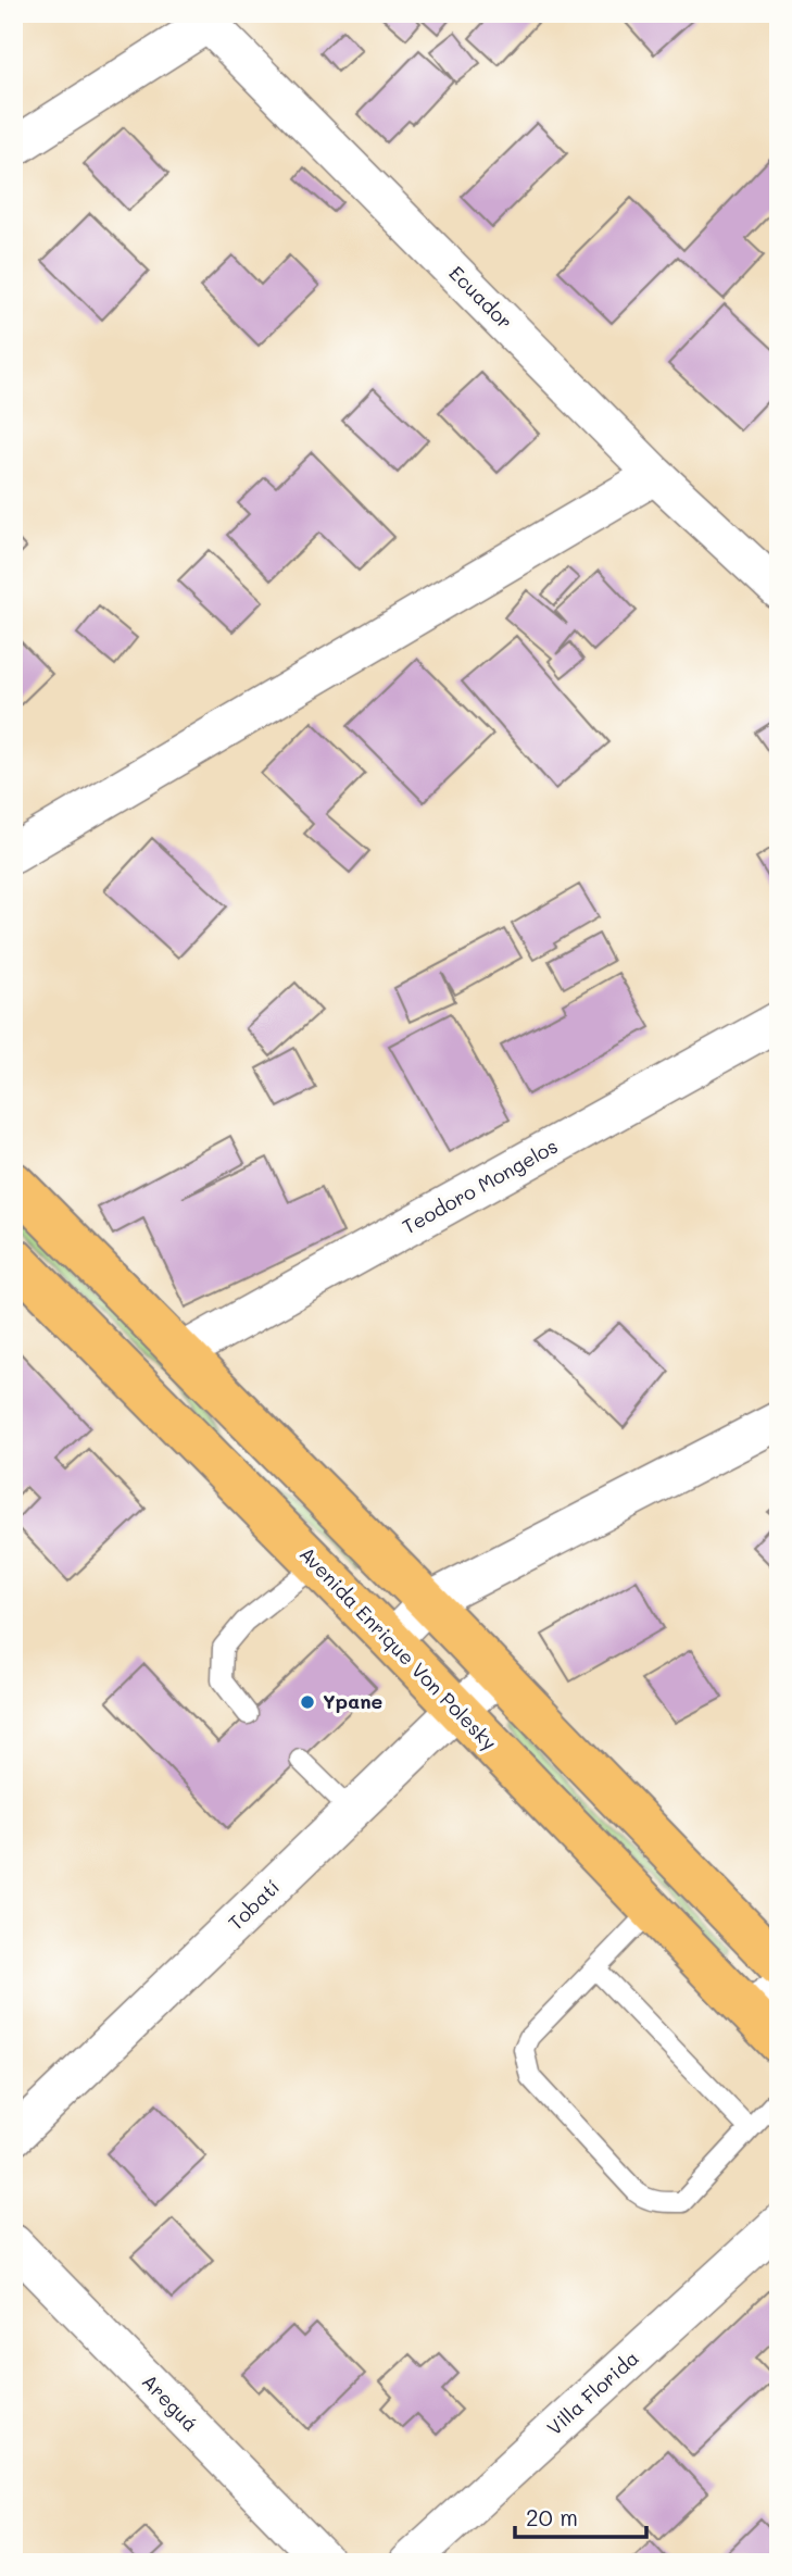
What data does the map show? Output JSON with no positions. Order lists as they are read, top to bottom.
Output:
{
  "streets": {
    "main road": ["Avenida Enrique Von Polesky"],
    "street": [
      "Ecuador",
      "Teodoro Mongelos",
      "Tobatí",
      "Villa Florida",
      "Areguá"
    ]
  },
  "crossings": [
    ["Avenida Enrique Von Polesky", "Tobatí"]
  ],
  "places": ["Ypane"],
  "scale_bar": "20 m"
}
